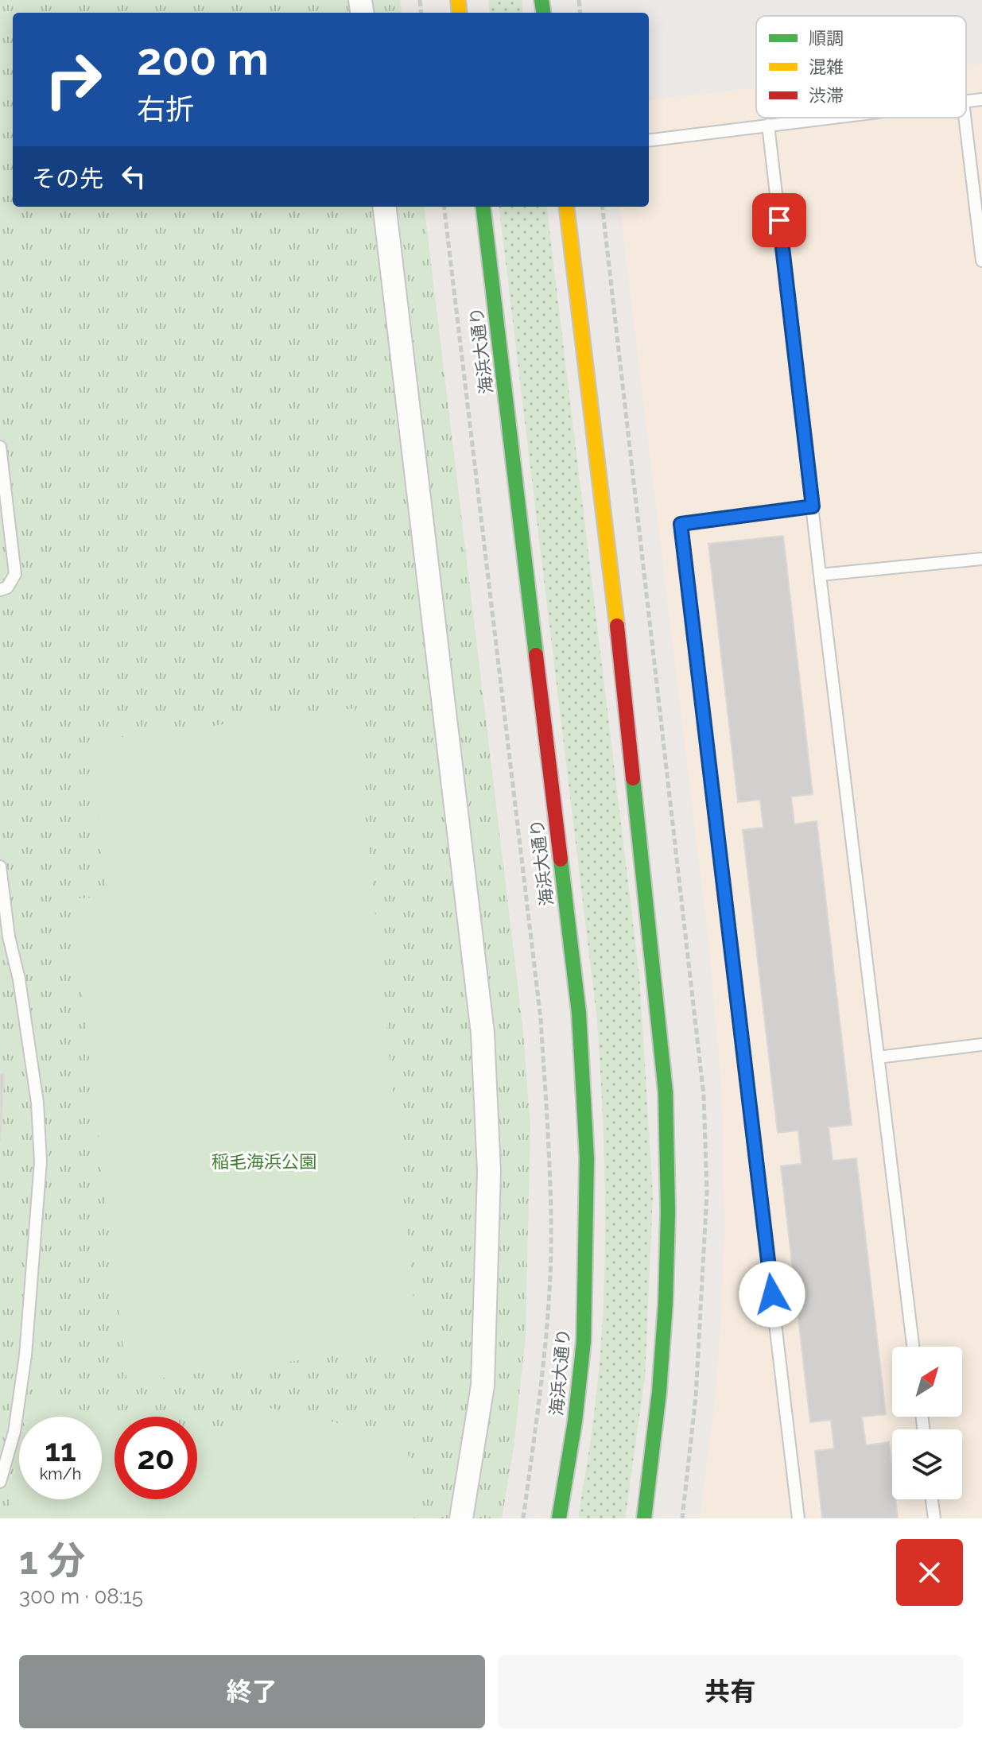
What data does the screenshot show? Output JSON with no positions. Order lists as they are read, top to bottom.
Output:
{
  "streets": {
    "street": ["海浜大通り"]
  },
  "parks": ["稲毛海浜公園"],
  "legend": ["順調", "混雑", "渋滞"],
  "north": "top right",
  "page": {
    "turn": ["200 m", "右折"],
    "then": "その先",
    "speed": "11 km/h",
    "limit": "20",
    "heading": ["1 分", "300 m · 08:15"],
    "buttons": ["終了", "共有"]
  }
}
